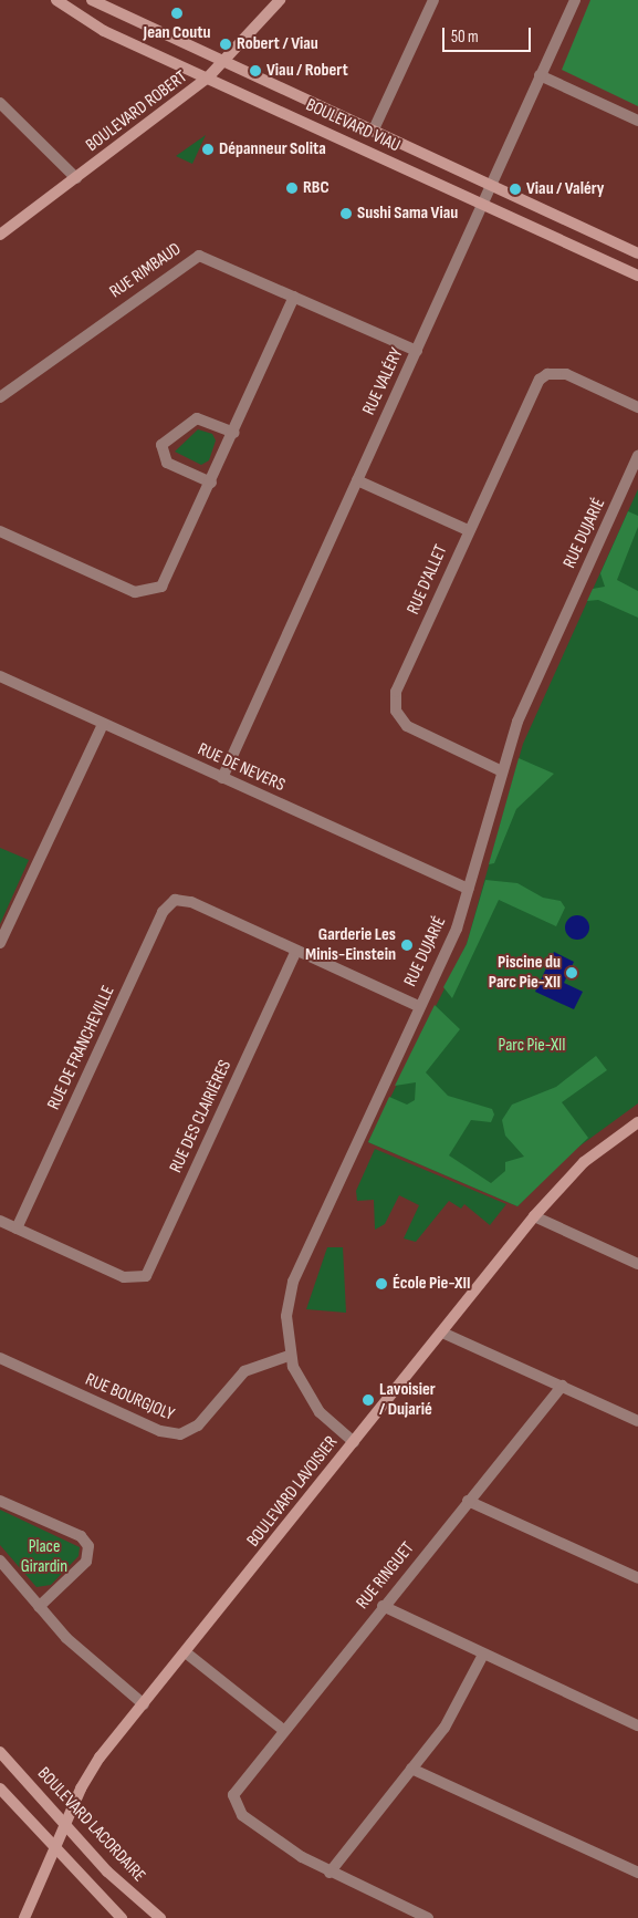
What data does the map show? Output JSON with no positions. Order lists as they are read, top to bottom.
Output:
{
  "streets": {
    "main road": [
      "BOULEVARD ROBERT",
      "BOULEVARD VIAU",
      "BOULEVARD LAVOISIER",
      "BOULEVARD LACORDAIRE"
    ],
    "street": [
      "RUE RIMBAUD",
      "RUE VALÉRY",
      "RUE DUJARIÉ",
      "RUE D'ALLET",
      "RUE DE NEVERS",
      "RUE DE FRANCHEVILLE",
      "RUE DES CLAIRIÈRES",
      "RUE BOURGJOLY",
      "RUE RINGUET"
    ]
  },
  "crossings": [
    ["BOULEVARD ROBERT", "BOULEVARD VIAU"],
    ["BOULEVARD VIAU", "RUE VALÉRY"],
    ["RUE RIMBAUD", "RUE VALÉRY"],
    ["RUE VALÉRY", "RUE DE NEVERS"],
    ["RUE DUJARIÉ", "RUE D'ALLET"],
    ["RUE DUJARIÉ", "RUE DE NEVERS"],
    ["RUE DUJARIÉ", "RUE BOURGJOLY"],
    ["RUE DUJARIÉ", "BOULEVARD LAVOISIER"],
    ["RUE DE FRANCHEVILLE", "RUE DES CLAIRIÈRES"],
    ["BOULEVARD LAVOISIER", "BOULEVARD LACORDAIRE"]
  ],
  "parks": ["Parc Pie-XII", "Place Girardin"],
  "places": [
    "Jean Coutu",
    "Robert / Viau",
    "Viau / Robert",
    "Dépanneur Solita",
    "RBC",
    "Viau / Valéry",
    "Sushi Sama Viau",
    "Garderie Les Minis-Einstein",
    "Piscine du Parc Pie-XII",
    "École Pie-XII",
    "Lavoisier / Dujarié"
  ],
  "scale_bar": "50 m"
}
